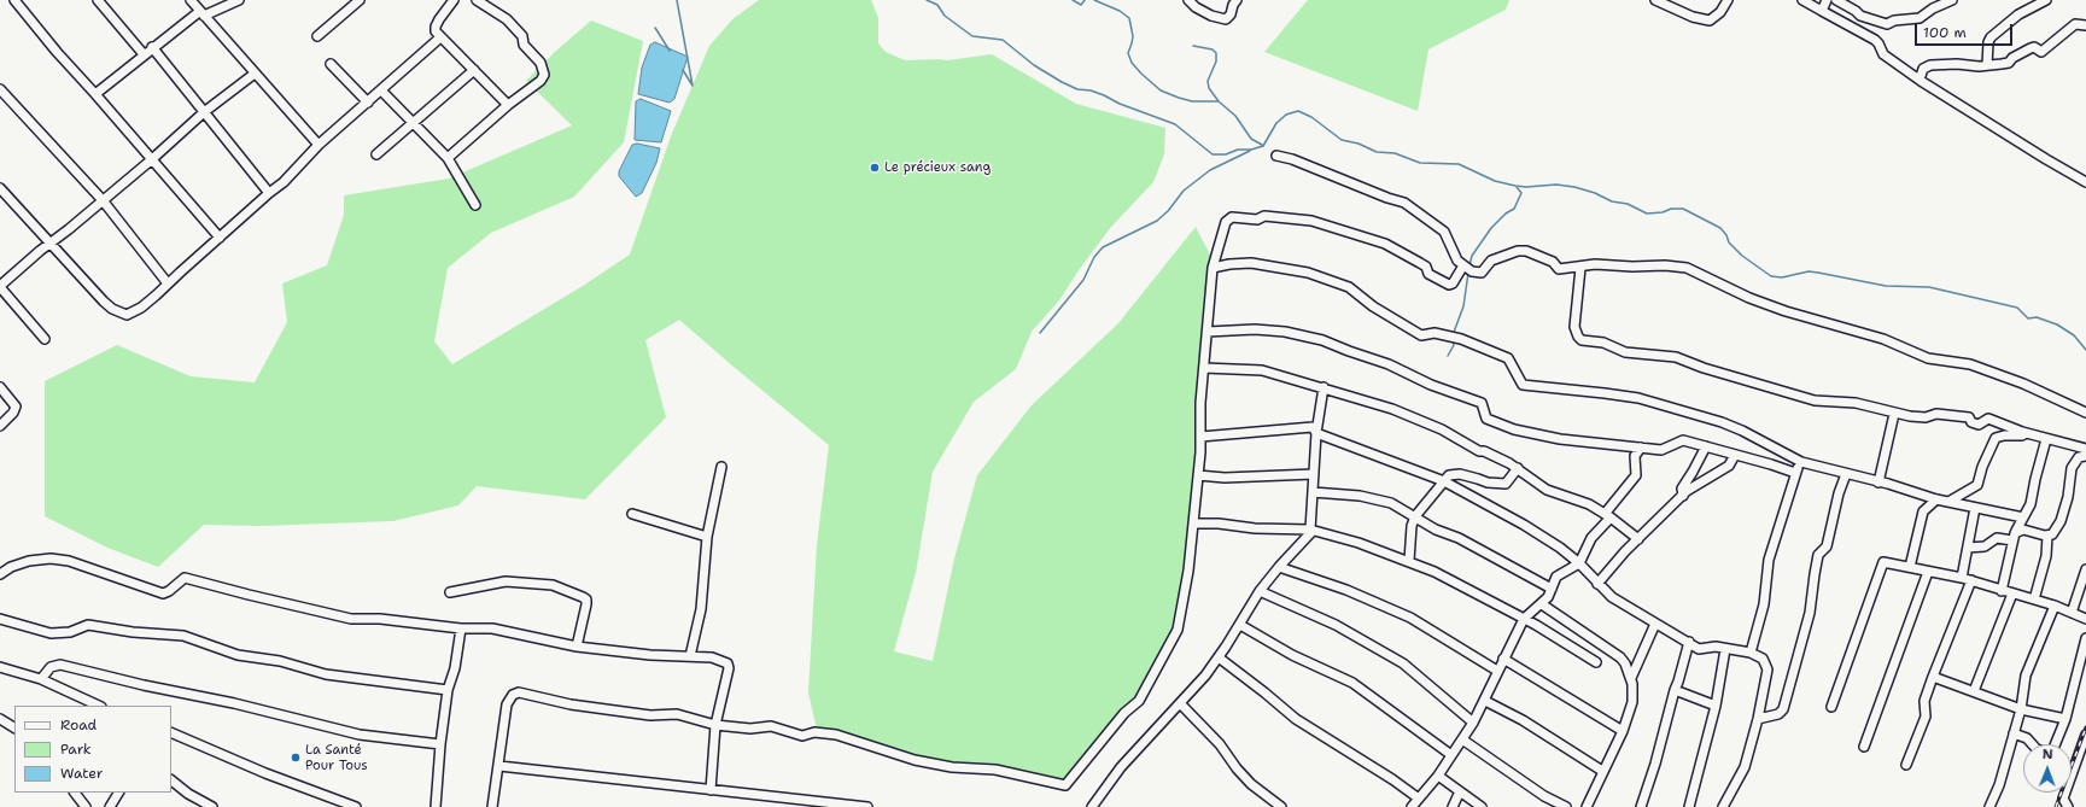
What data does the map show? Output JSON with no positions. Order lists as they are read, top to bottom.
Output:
{
  "places": ["Le précieux sang", "La Santé Pour Tous"],
  "legend": ["Road", "Park", "Water"],
  "scale_bar": "100 m",
  "north": "top"
}
